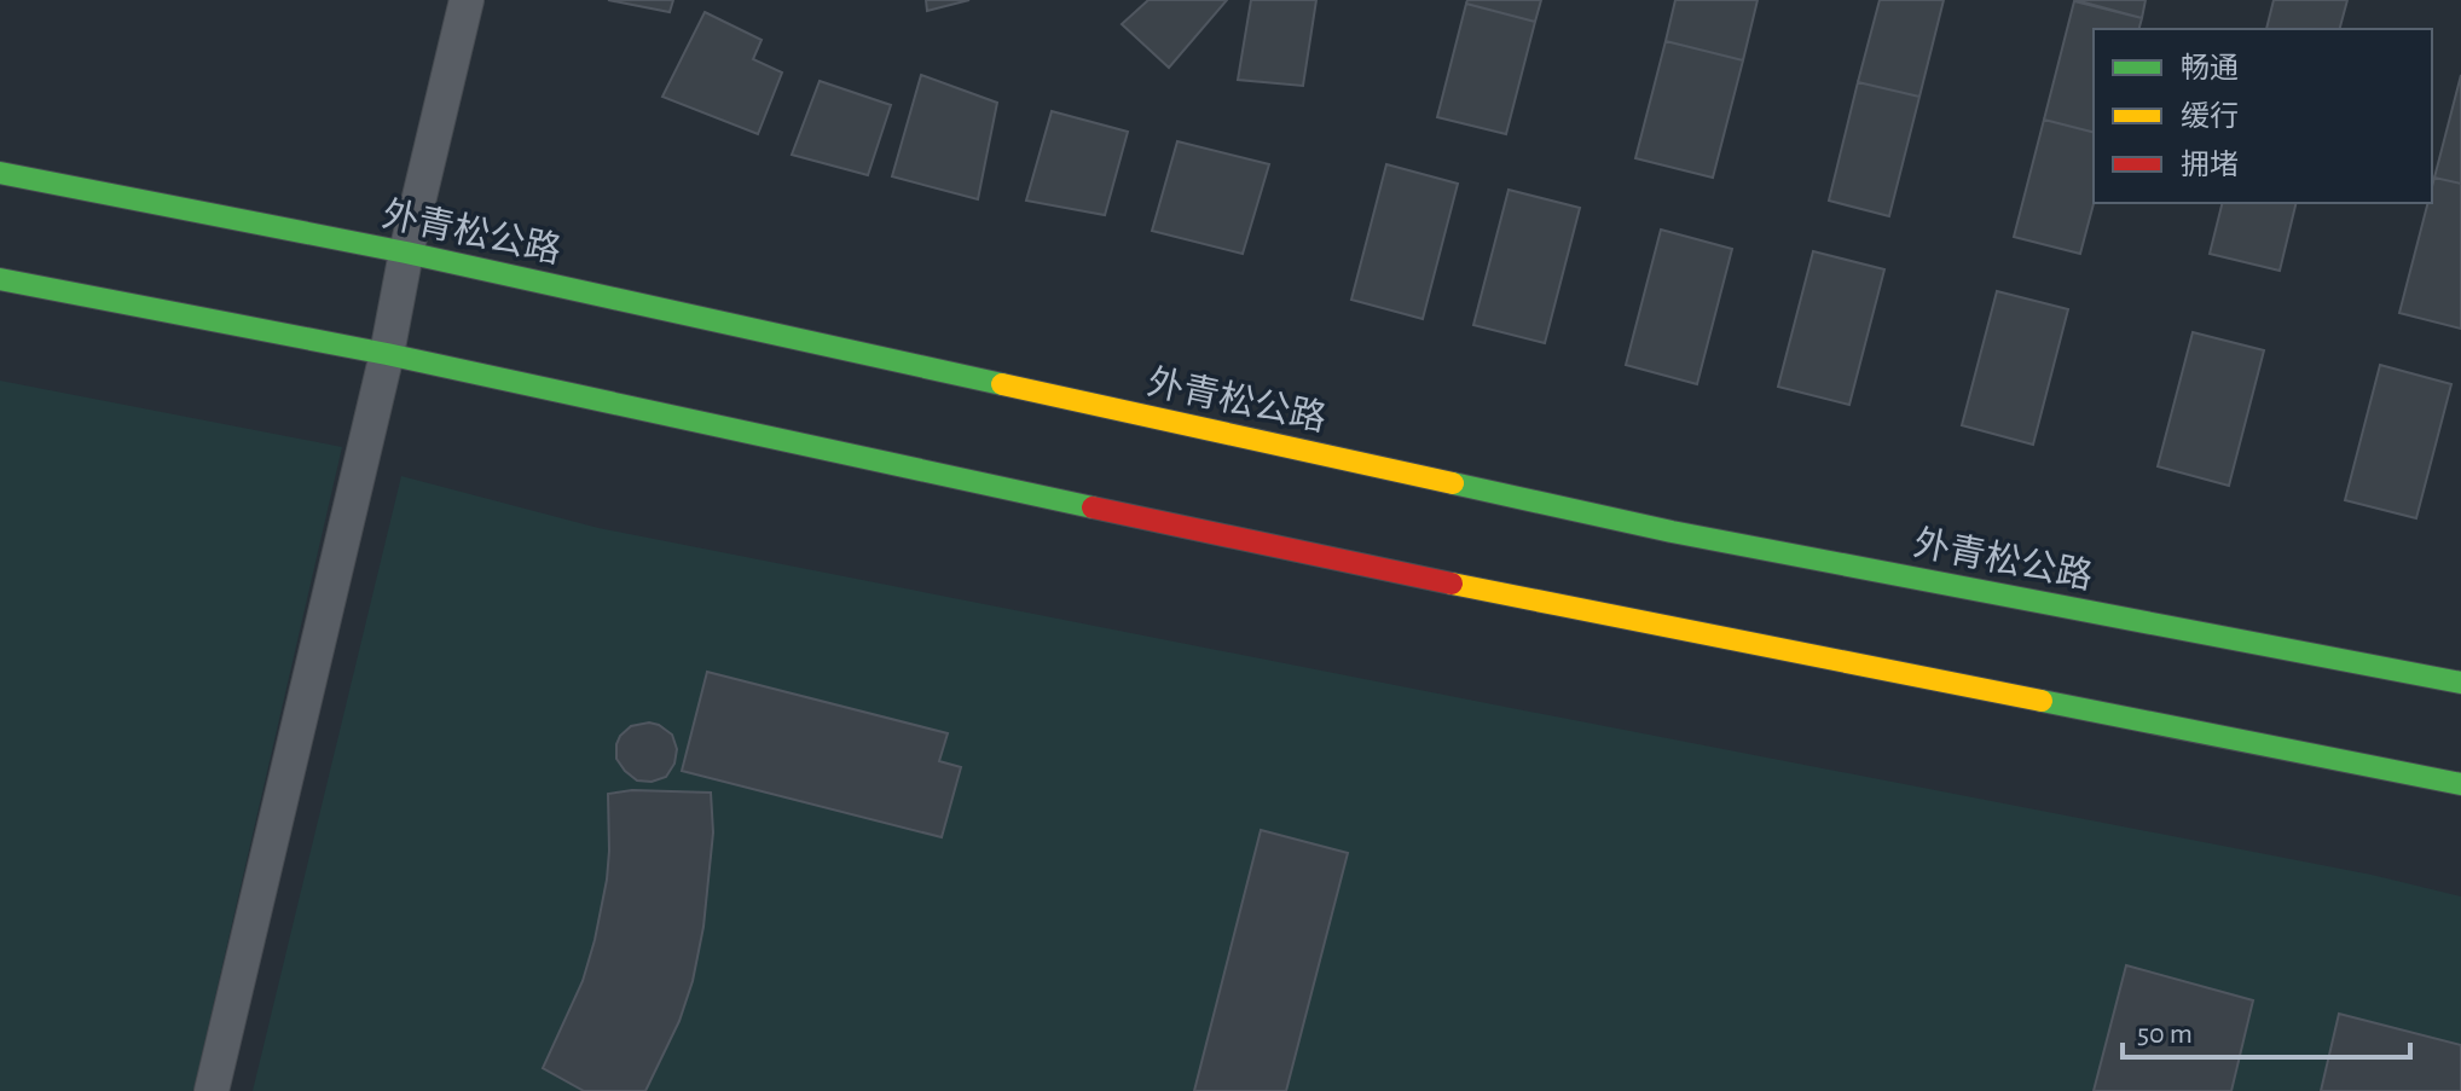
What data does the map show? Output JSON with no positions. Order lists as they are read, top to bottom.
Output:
{
  "streets": {
    "main road": ["外青松公路"]
  },
  "legend": ["畅通", "缓行", "拥堵"],
  "scale_bar": "50 m"
}
